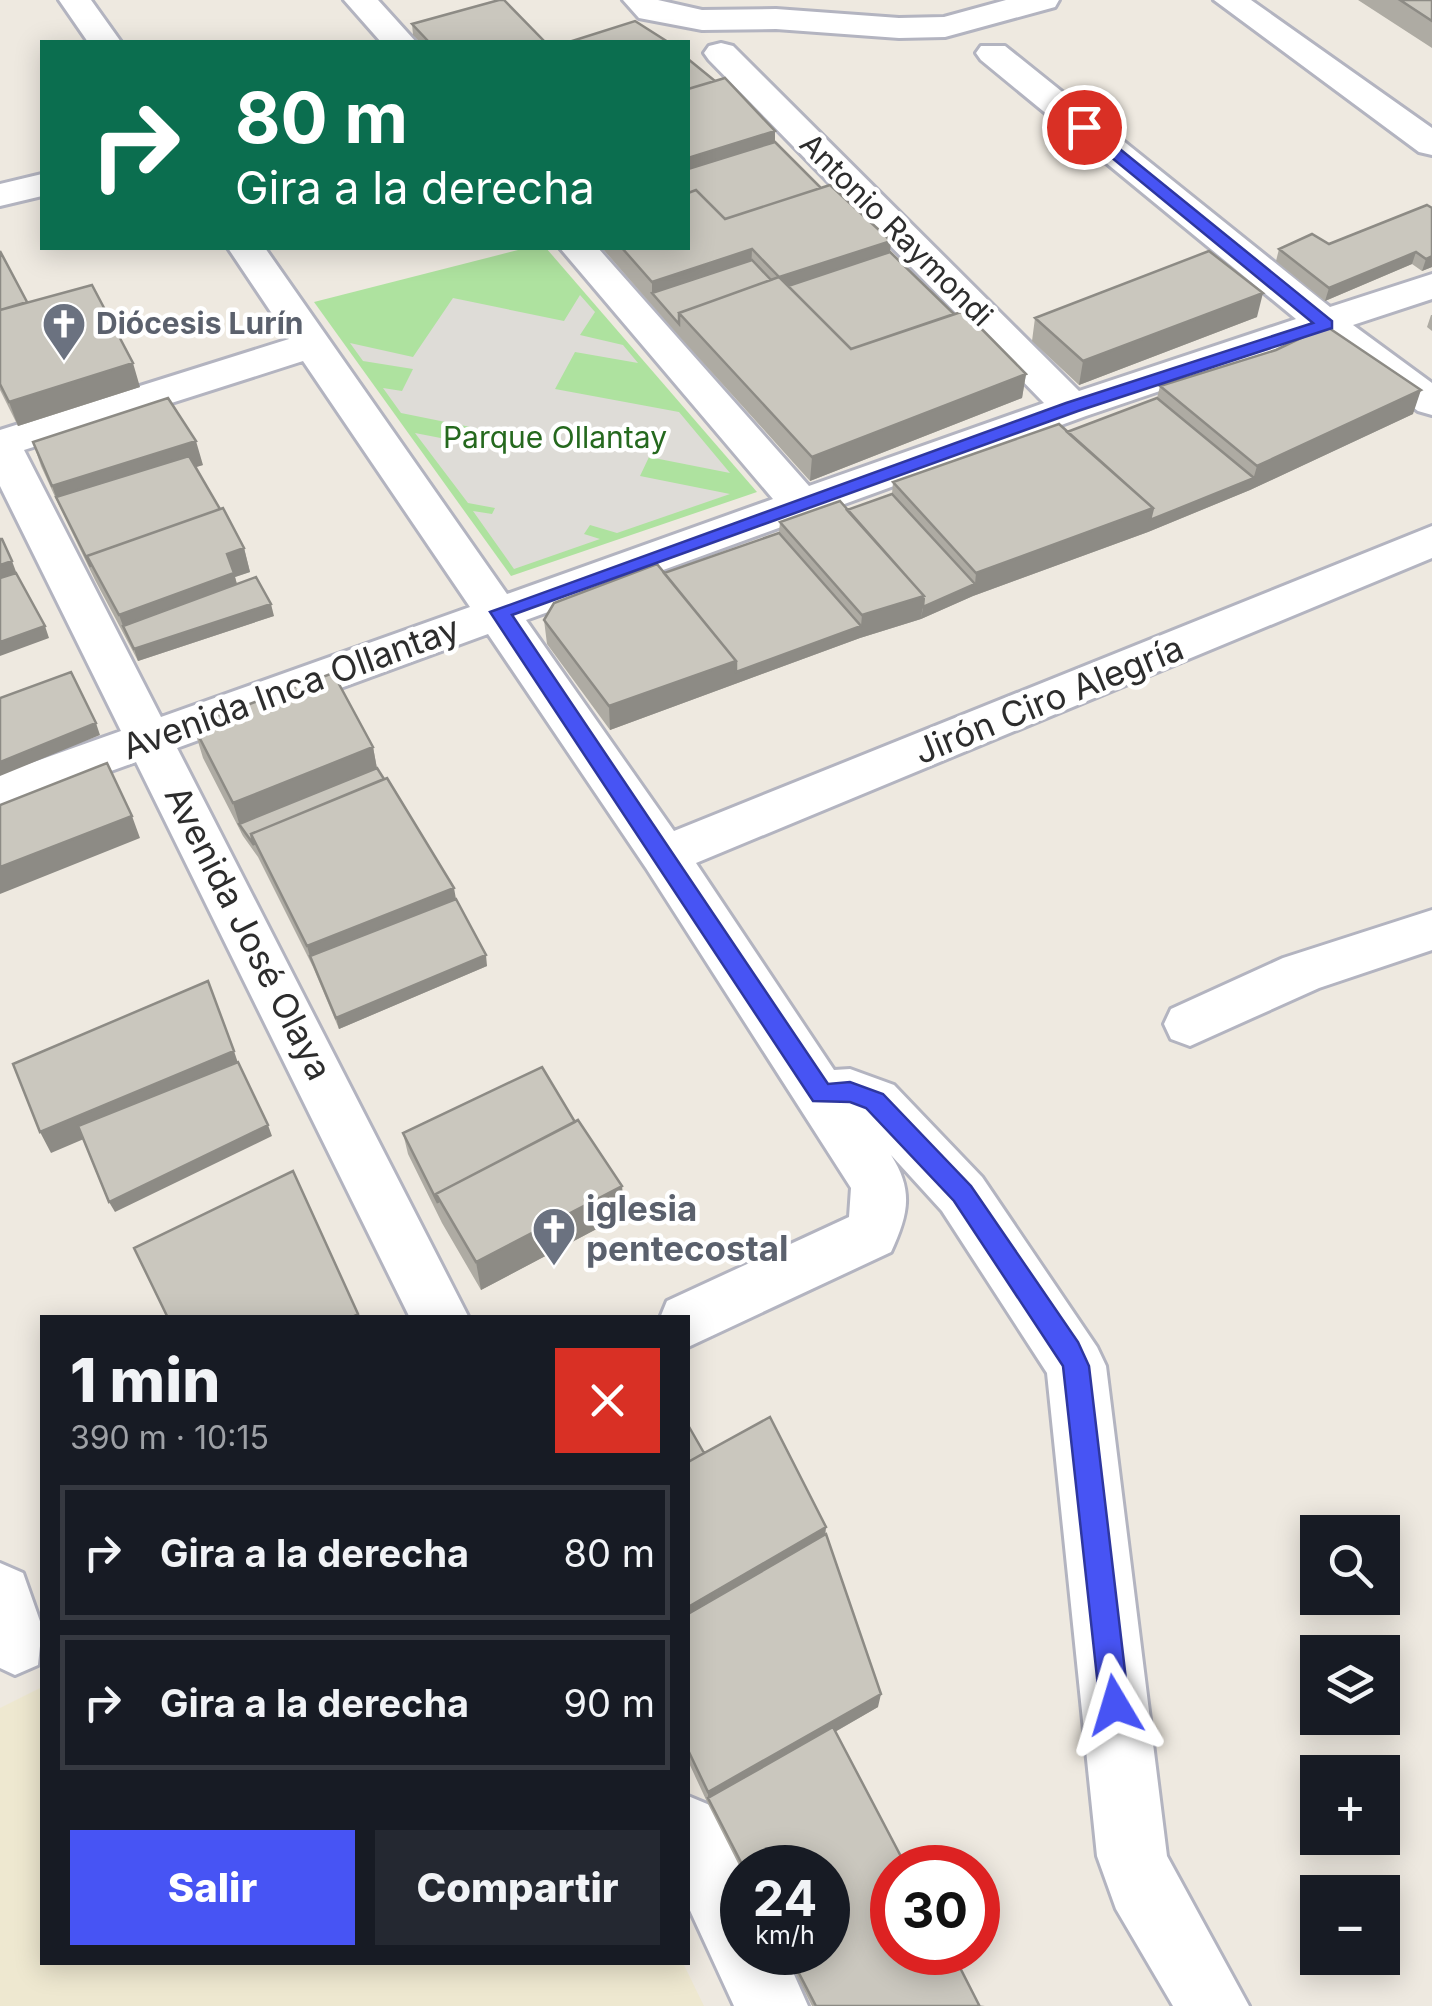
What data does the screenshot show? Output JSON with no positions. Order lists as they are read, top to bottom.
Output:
{
  "streets": {
    "street": [
      "Antonio Raymondi",
      "Avenida Inca Ollantay",
      "Jirón Ciro Alegría",
      "Avenida José Olaya"
    ]
  },
  "crossings": [
    ["Antonio Raymondi", "Avenida Inca Ollantay"],
    ["Avenida Inca Ollantay", "Avenida José Olaya"]
  ],
  "parks": ["Parque Ollantay"],
  "places": {
    "church": ["Diócesis Lurín", "iglesia pentecostal"]
  },
  "page": {
    "turn": ["80 m", "Gira a la derecha"],
    "heading": ["1 min", "390 m · 10:15"],
    "list": [
      {
        "name": "Gira a la derecha",
        "value": "80 m"
      },
      {
        "name": "Gira a la derecha",
        "value": "90 m"
      }
    ],
    "map_buttons": ["+", "−"],
    "buttons": ["Salir", "Compartir"],
    "speed": "24 km/h",
    "limit": "30"
  }
}
